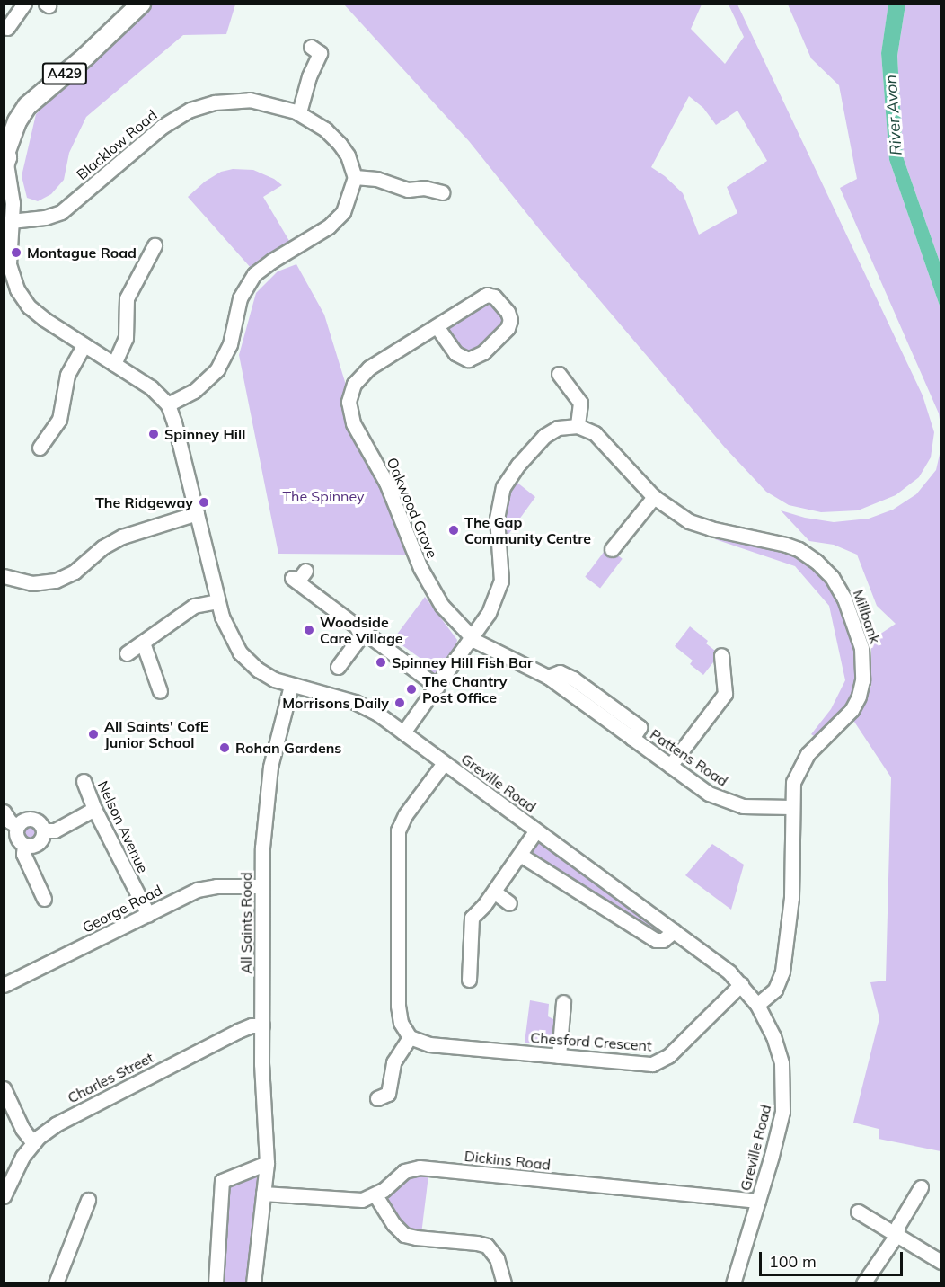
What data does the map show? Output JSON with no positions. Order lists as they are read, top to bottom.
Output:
{
  "streets": {
    "main road": ["A429"],
    "street": [
      "Blacklow Road",
      "Oakwood Grove",
      "Millbank",
      "Pattens Road",
      "Greville Road",
      "Nelson Avenue",
      "George Road",
      "All Saints Road",
      "Chesford Crescent",
      "Charles Street",
      "Dickins Road"
    ]
  },
  "crossings": [
    ["Oakwood Grove", "Pattens Road"],
    ["Millbank", "Pattens Road"],
    ["Millbank", "Greville Road"],
    ["Greville Road", "All Saints Road"],
    ["Greville Road", "Chesford Crescent"],
    ["Greville Road", "Dickins Road"],
    ["Nelson Avenue", "George Road"],
    ["George Road", "All Saints Road"],
    ["All Saints Road", "Charles Street"]
  ],
  "water": ["River Avon"],
  "parks": ["The Spinney"],
  "places": [
    "Montague Road",
    "Spinney Hill",
    "The Ridgeway",
    "The Gap Community Centre",
    "Woodside Care Village",
    "Spinney Hill Fish Bar",
    "The Chantry Post Office",
    "Morrisons Daily",
    "All Saints' CofE Junior School",
    "Rohan Gardens"
  ],
  "scale_bar": "100 m"
}
